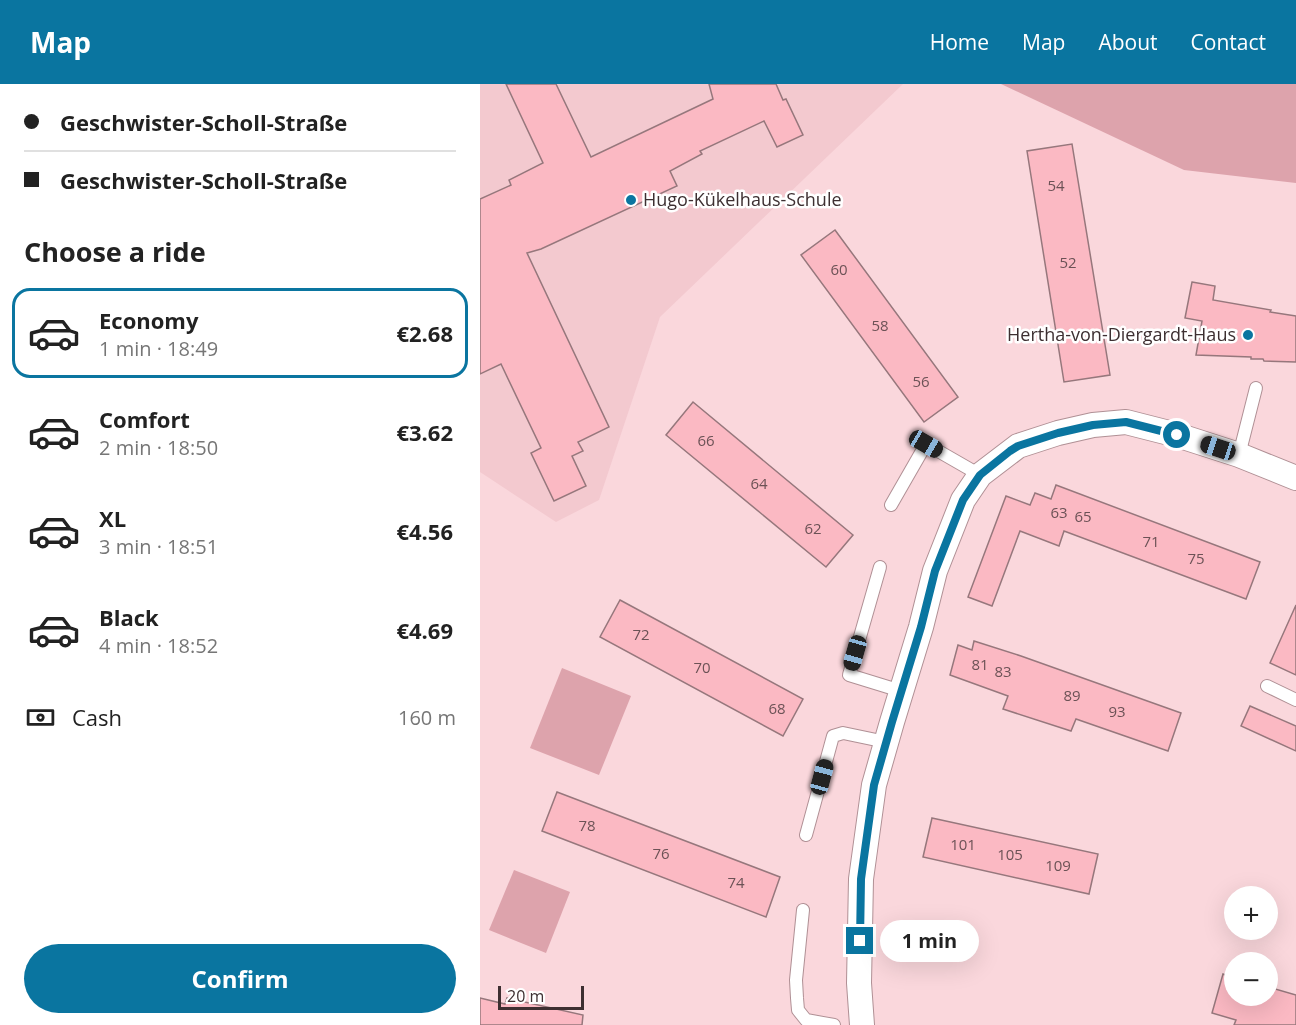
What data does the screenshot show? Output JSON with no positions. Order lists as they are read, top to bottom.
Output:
{
  "places": ["Hugo-Kükelhaus-Schule", "Hertha-von-Diergardt-Haus"],
  "house_numbers": [
    "54",
    "52",
    "60",
    "58",
    "56",
    "66",
    "64",
    "63",
    "65",
    "62",
    "71",
    "75",
    "72",
    "81",
    "70",
    "83",
    "89",
    "68",
    "93",
    "78",
    "101",
    "76",
    "105",
    "109",
    "74"
  ],
  "scale_bar": "20 m",
  "page": {
    "header": "Map",
    "nav": [
      "Home",
      "Map",
      "About",
      "Contact"
    ],
    "banner": ["Geschwister-Scholl-Straße", "Geschwister-Scholl-Straße"],
    "heading": "Choose a ride",
    "list": [
      {
        "name": "Economy",
        "note": "1 min · 18:49",
        "value": "€2.68"
      },
      {
        "name": "Comfort",
        "note": "2 min · 18:50",
        "value": "€3.62"
      },
      {
        "name": "XL",
        "note": "3 min · 18:51",
        "value": "€4.56"
      },
      {
        "name": "Black",
        "note": "4 min · 18:52",
        "value": "€4.69"
      }
    ],
    "pay": ["Cash", "160 m"],
    "map_buttons": ["+", "−"],
    "bubble": "1 min",
    "buttons": "Confirm",
    "scale": "20 m"
  }
}
